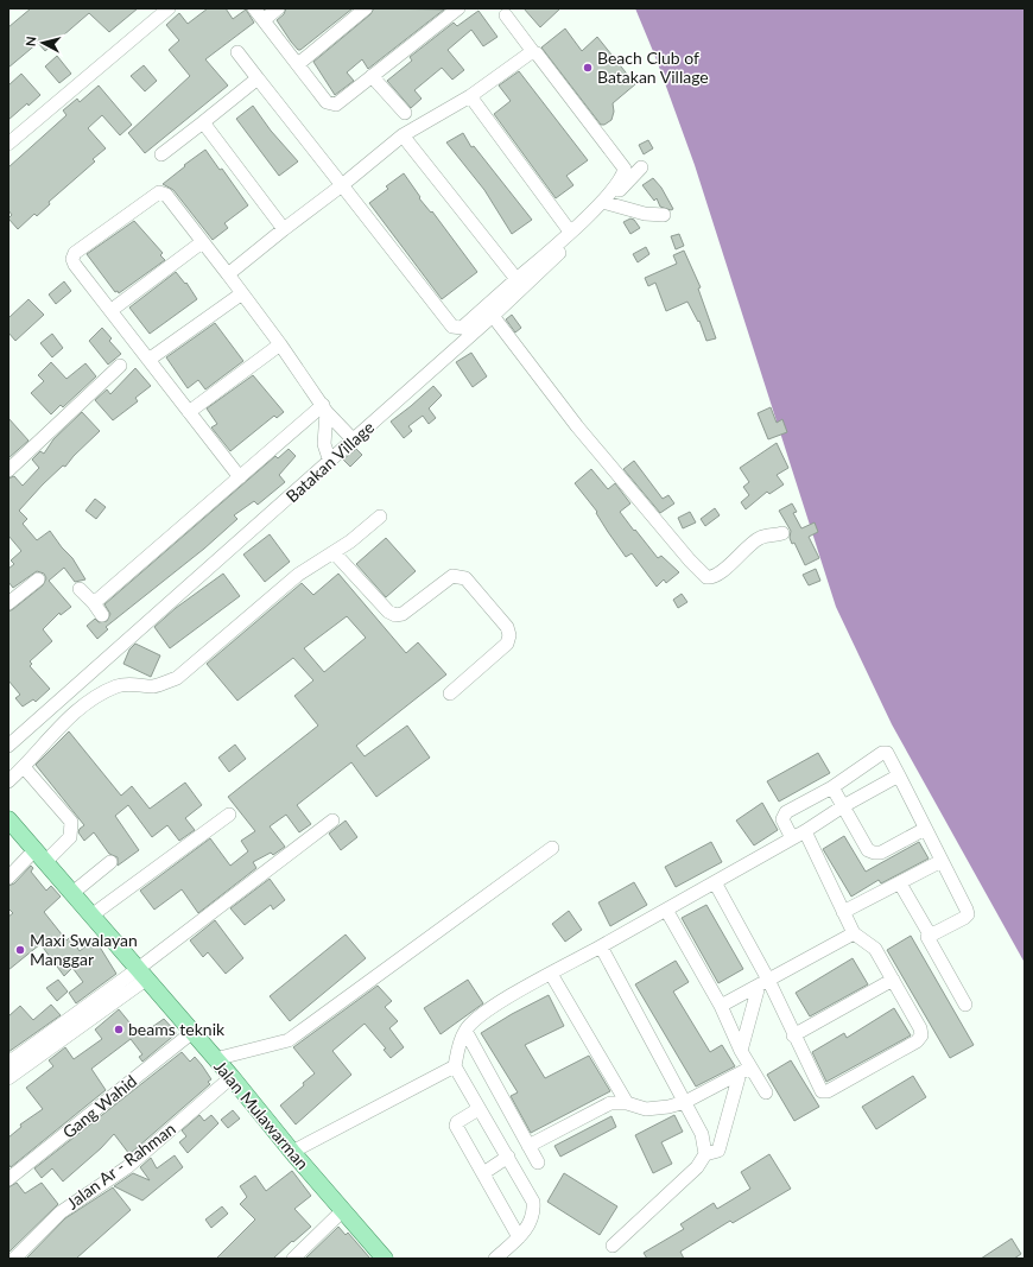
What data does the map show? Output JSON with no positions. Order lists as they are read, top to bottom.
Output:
{
  "streets": {
    "main road": ["Jalan Mulawarman"],
    "street": ["Batakan Village", "Gang Wahid", "Jalan Ar - Rahman"]
  },
  "crossings": [
    ["Gang Wahid", "Jalan Mulawarman"],
    ["Jalan Mulawarman", "Jalan Ar - Rahman"]
  ],
  "places": ["Beach Club of Batakan Village", "Maxi Swalayan Manggar", "beams teknik"],
  "north": "left"
}
